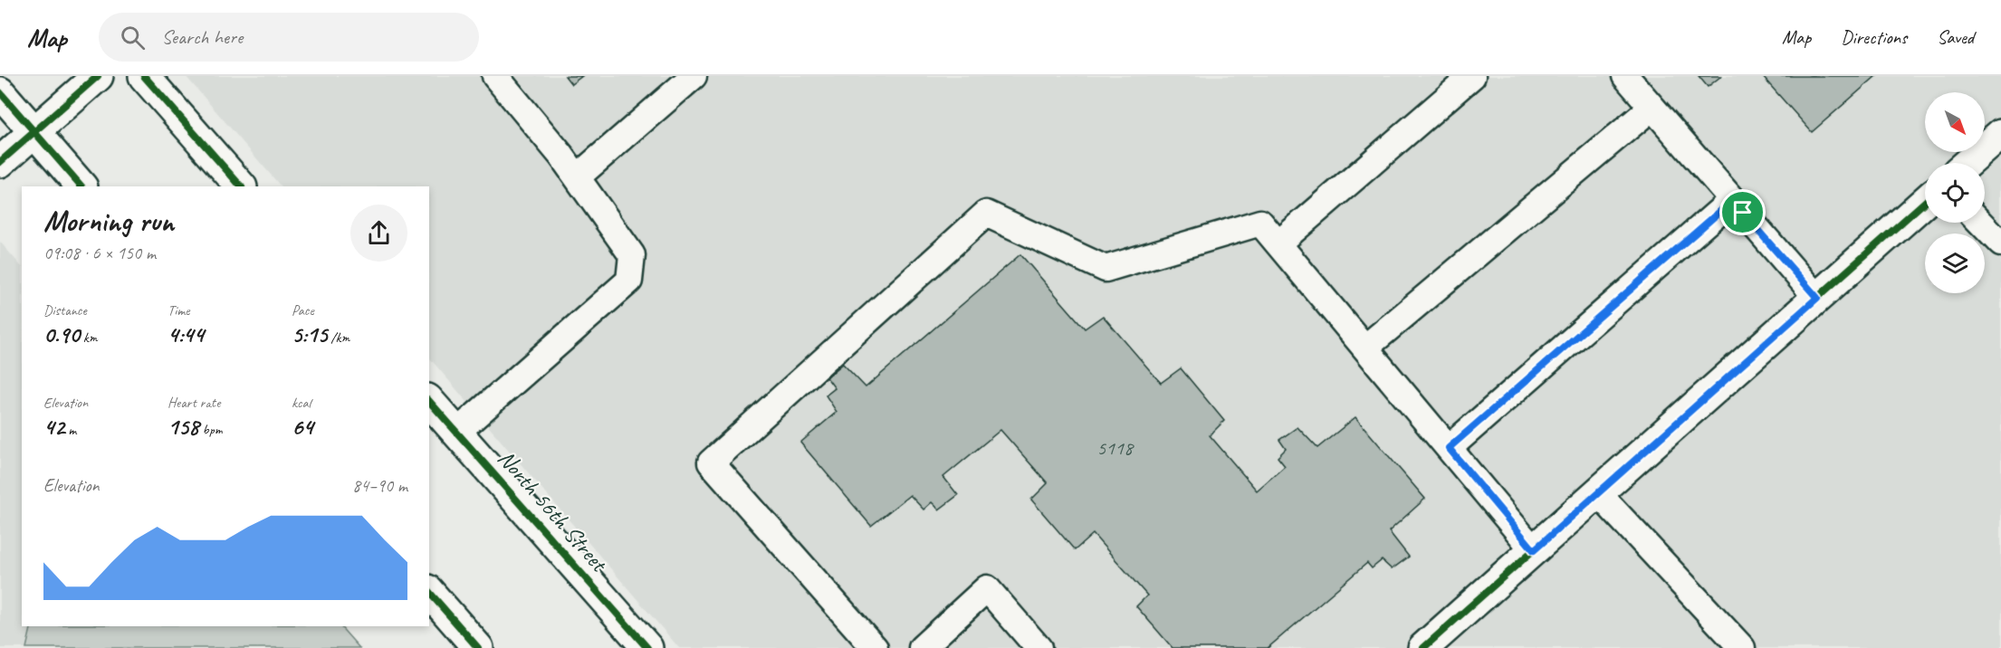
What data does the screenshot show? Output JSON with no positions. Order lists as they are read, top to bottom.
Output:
{
  "streets": {
    "street": ["North 56th Street"]
  },
  "house_numbers": ["5118"],
  "north": "bottom right",
  "page": {
    "header": "Map",
    "search": "Search here",
    "nav": ["Map", "Directions", "Saved"],
    "heading": ["Morning run", "09:08 · 6 × 150 m"],
    "stats": [
      ["Distance", "0.90 km"],
      ["Time", "4:44"],
      ["Pace", "5:15 /km"],
      ["Elevation", "42 m"],
      ["Heart rate", "158 bpm"],
      ["kcal", "64"]
    ],
    "chart": ["Elevation", "84–90 m"]
  }
}
